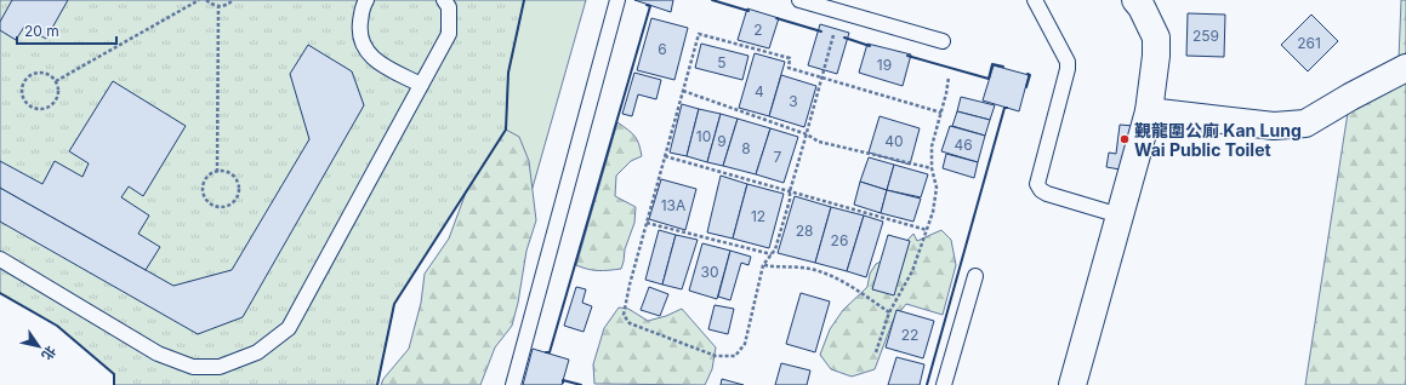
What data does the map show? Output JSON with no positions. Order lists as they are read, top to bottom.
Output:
{
  "places": ["覲龍圍公廁 Kan Lung Wai Public Toilet"],
  "house_numbers": [
    "2",
    "259",
    "261",
    "6",
    "5",
    "19",
    "4",
    "3",
    "10",
    "9",
    "40",
    "46",
    "8",
    "7",
    "13A",
    "12",
    "28",
    "26",
    "30",
    "22"
  ],
  "scale_bar": "20 m",
  "north": "bottom right"
}
